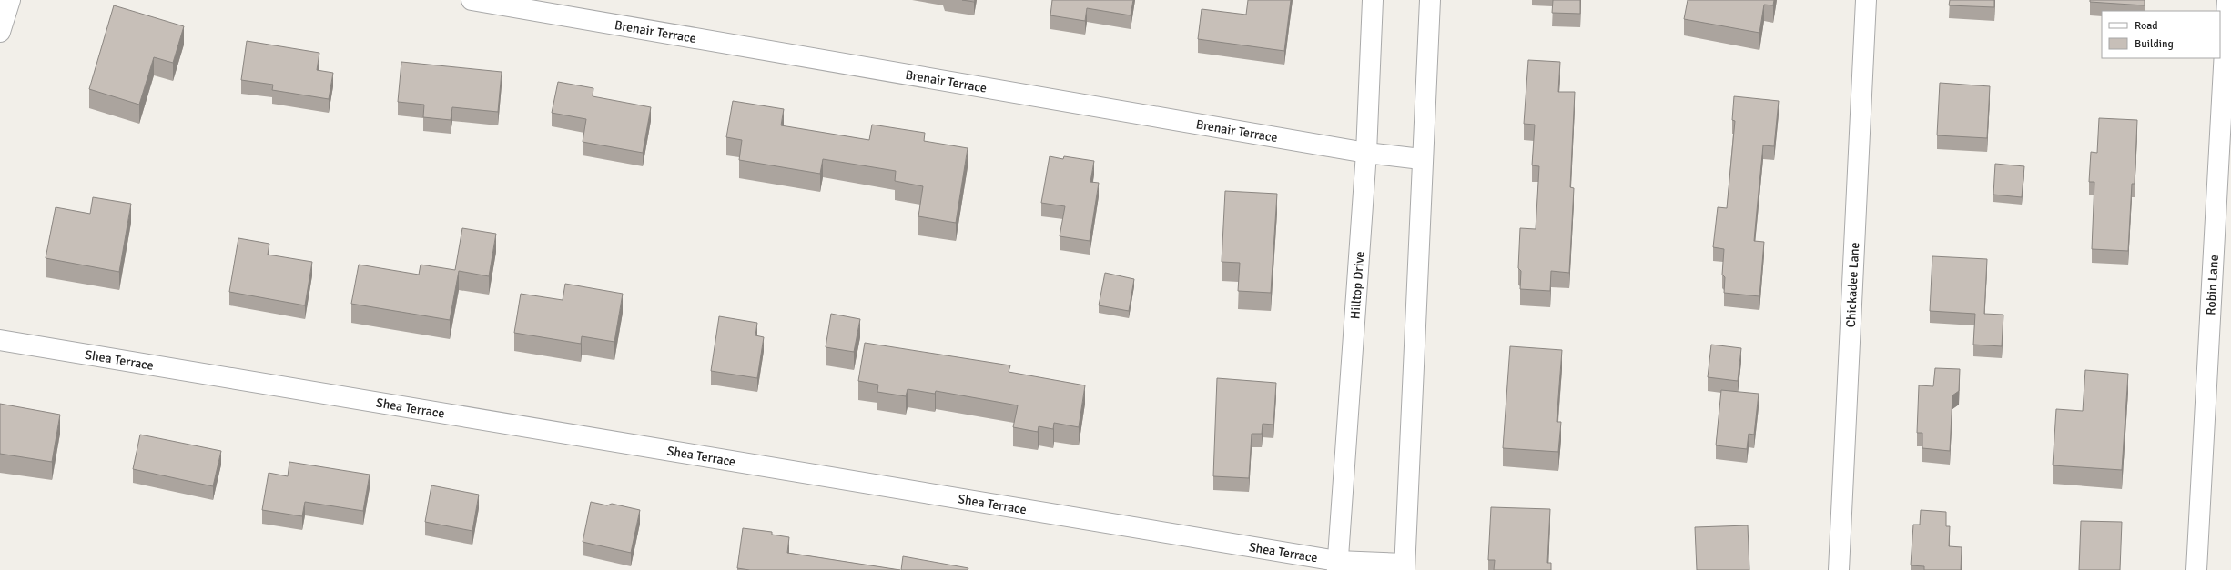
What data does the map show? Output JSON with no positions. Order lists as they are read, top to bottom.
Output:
{
  "streets": {
    "street": [
      "Brenair Terrace",
      "Hilltop Drive",
      "Chickadee Lane",
      "Robin Lane",
      "Shea Terrace"
    ]
  },
  "crossings": [
    ["Brenair Terrace", "Hilltop Drive"],
    ["Hilltop Drive", "Shea Terrace"]
  ],
  "legend": ["Road", "Building"]
}
